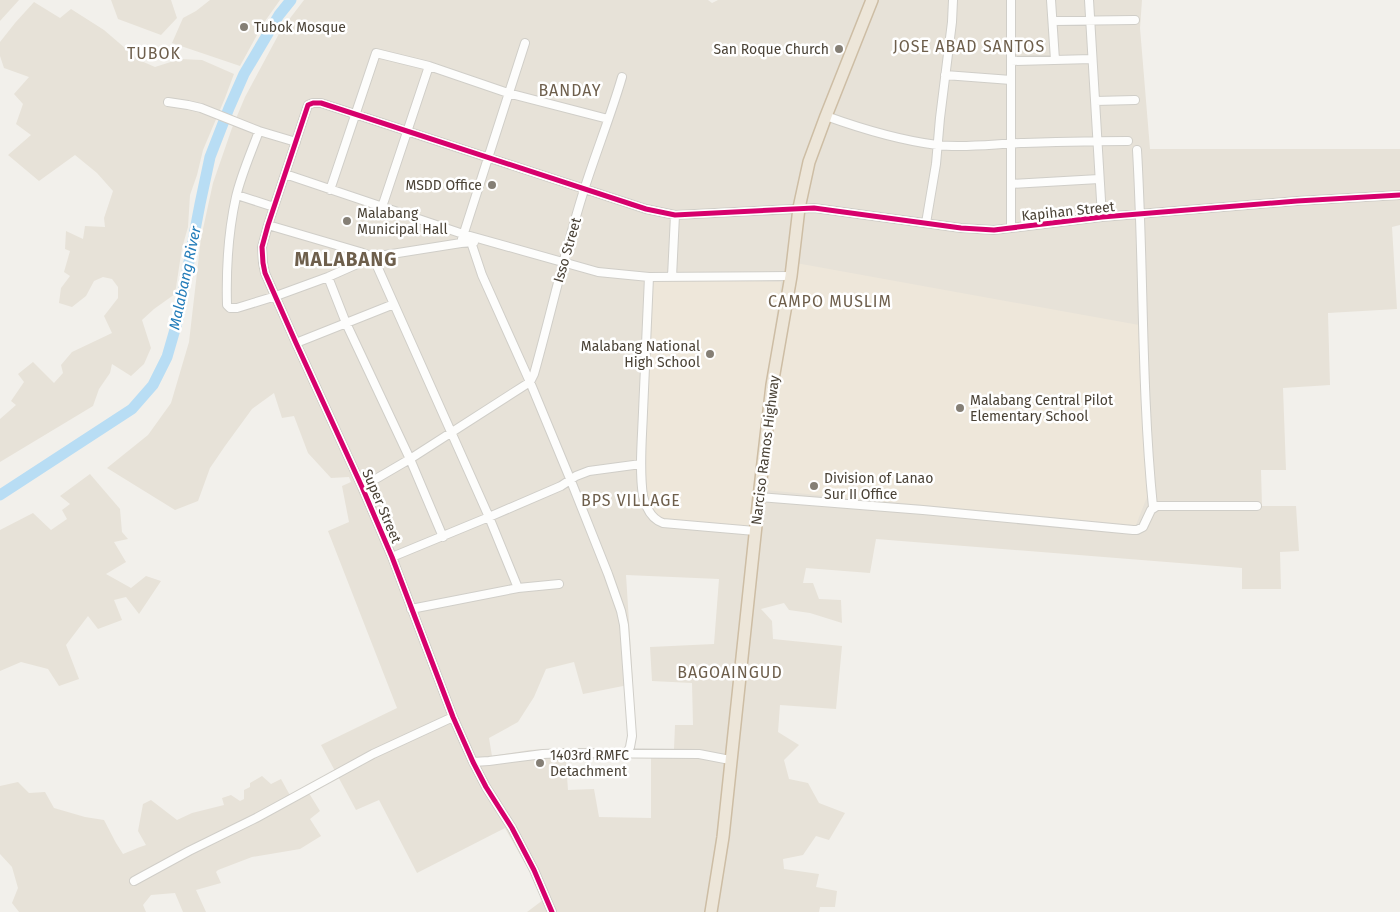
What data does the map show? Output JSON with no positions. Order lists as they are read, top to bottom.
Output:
{
  "streets": {
    "highway": ["Narciso Ramos Highway"],
    "street": ["Kapihan Street", "Isso Street", "Super Street"]
  },
  "crossings": [
    ["Kapihan Street", "Isso Street"],
    ["Kapihan Street", "Narciso Ramos Highway"],
    ["Kapihan Street", "Super Street"]
  ],
  "districts": [
    "JOSE ABAD SANTOS",
    "TUBOK",
    "BANDAY",
    "MALABANG",
    "CAMPO MUSLIM",
    "BPS VILLAGE",
    "BAGOAINGUD"
  ],
  "water": ["Malabang River"],
  "places": [
    "Tubok Mosque",
    "San Roque Church",
    "MSDD Office",
    "Malabang Municipal Hall",
    "Malabang National High School",
    "Malabang Central Pilot Elementary School",
    "Division of Lanao Sur II Office",
    "1403rd RMFC Detachment"
  ]
}
